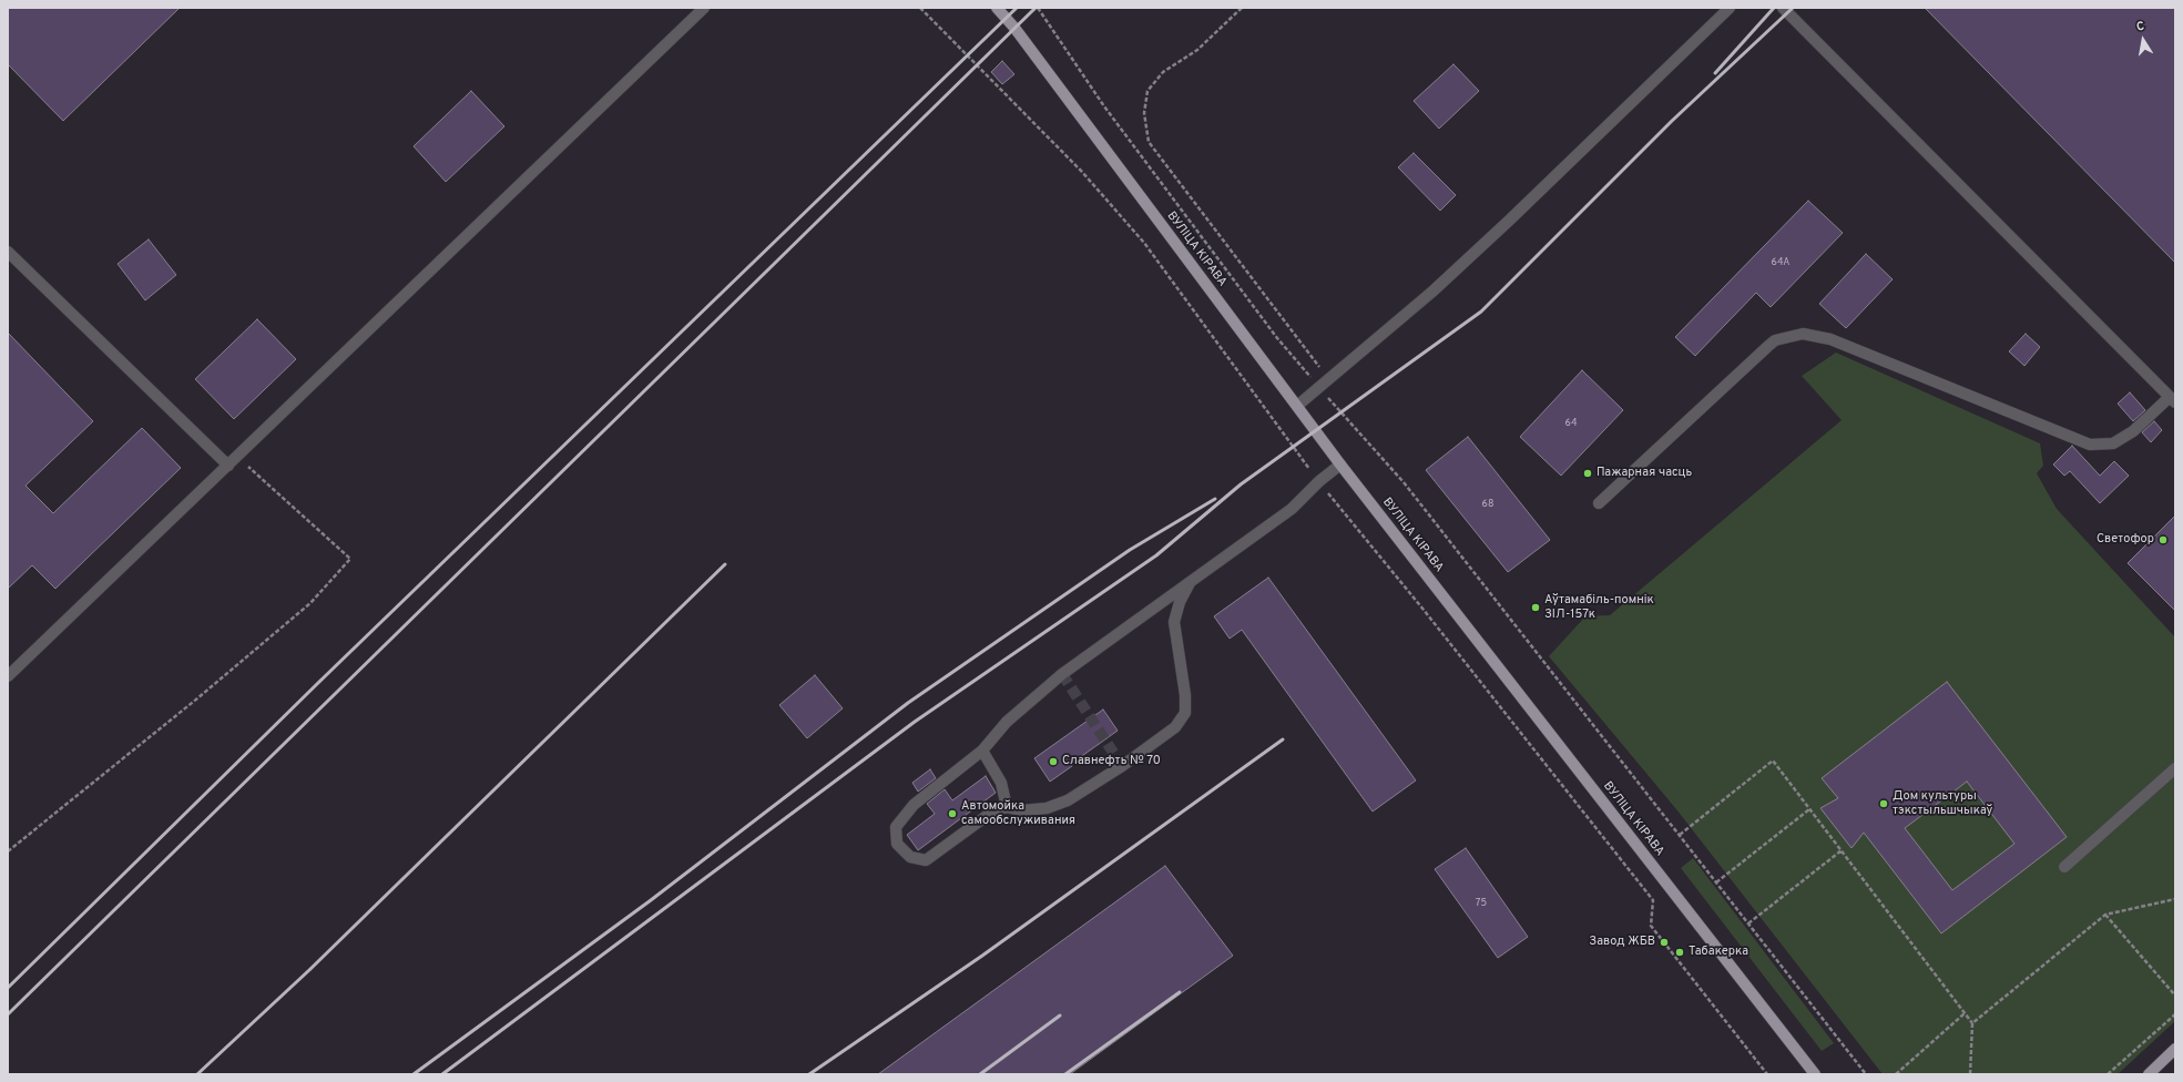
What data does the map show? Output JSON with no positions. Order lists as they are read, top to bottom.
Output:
{
  "streets": {
    "main road": ["ВУЛІЦА КІРАВА"]
  },
  "places": [
    "Пажарная часць",
    "Светофор",
    "Аўтамабіль-помнік ЗІЛ-157к",
    "Славнефть № 70",
    "Дом культуры тэкстыльшчыкаў",
    "Автомойка самообслуживания",
    "Завод ЖБВ",
    "Табакерка"
  ],
  "house_numbers": [
    "64А",
    "64",
    "68",
    "75"
  ],
  "north": "top"
}
